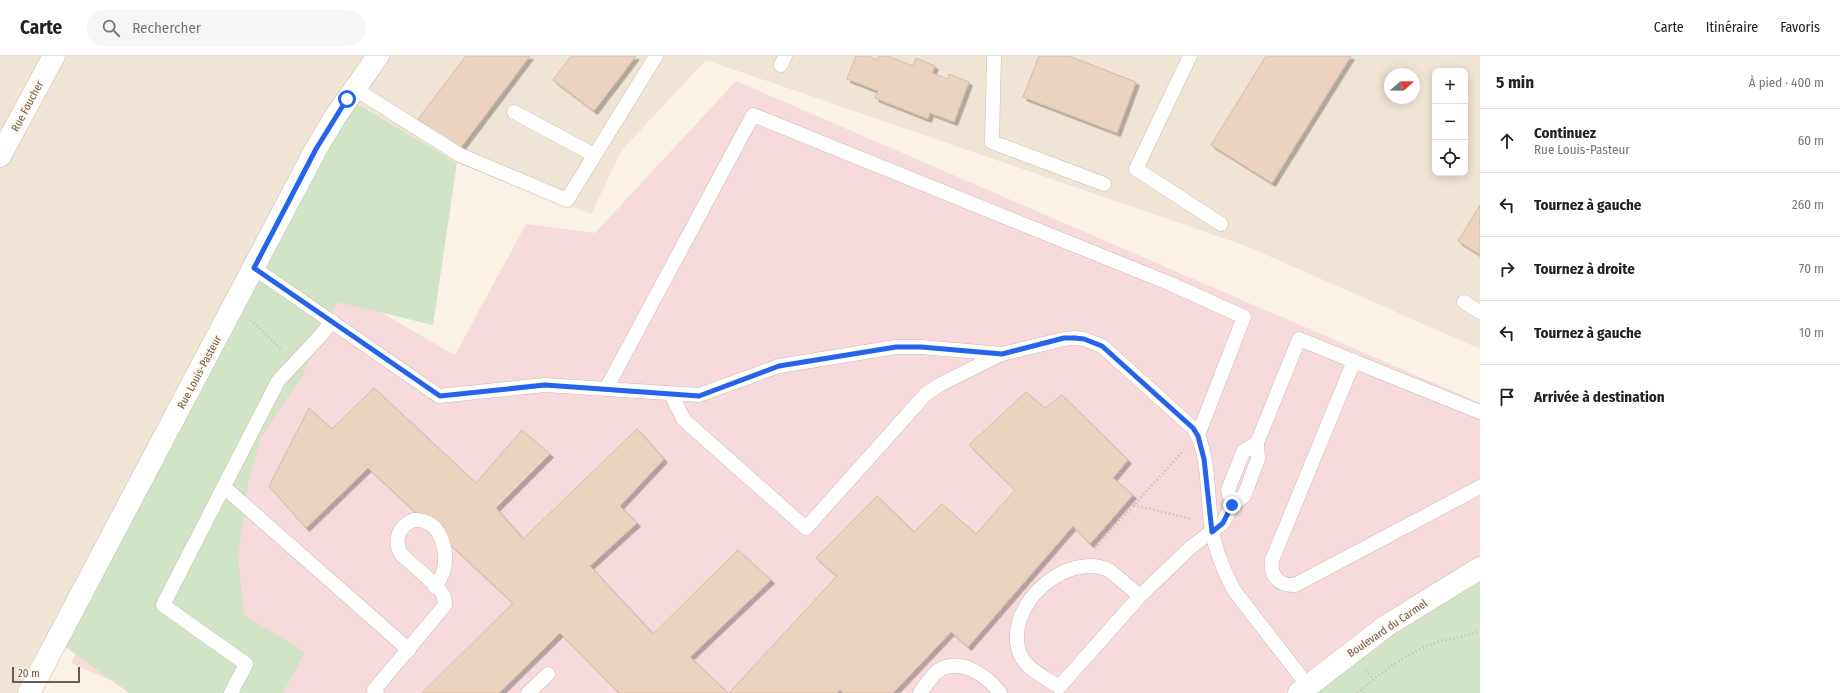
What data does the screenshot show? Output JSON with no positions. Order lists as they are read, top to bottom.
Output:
{
  "streets": {
    "street": ["Rue Foucher", "Rue Louis-Pasteur", "Boulevard du Carmel"]
  },
  "scale_bar": "20 m",
  "north": "right",
  "page": {
    "header": "Carte",
    "search": "Rechercher",
    "nav": ["Carte", "Itinéraire", "Favoris"],
    "heading": ["5 min", "À pied · 400 m"],
    "map_buttons": ["+", "−"],
    "list": [
      ["Continuez", "Rue Louis-Pasteur", "60 m"],
      ["Tournez à gauche", "260 m"],
      ["Tournez à droite", "70 m"],
      ["Tournez à gauche", "10 m"],
      "Arrivée à destination"
    ],
    "scale": "20 m"
  }
}
